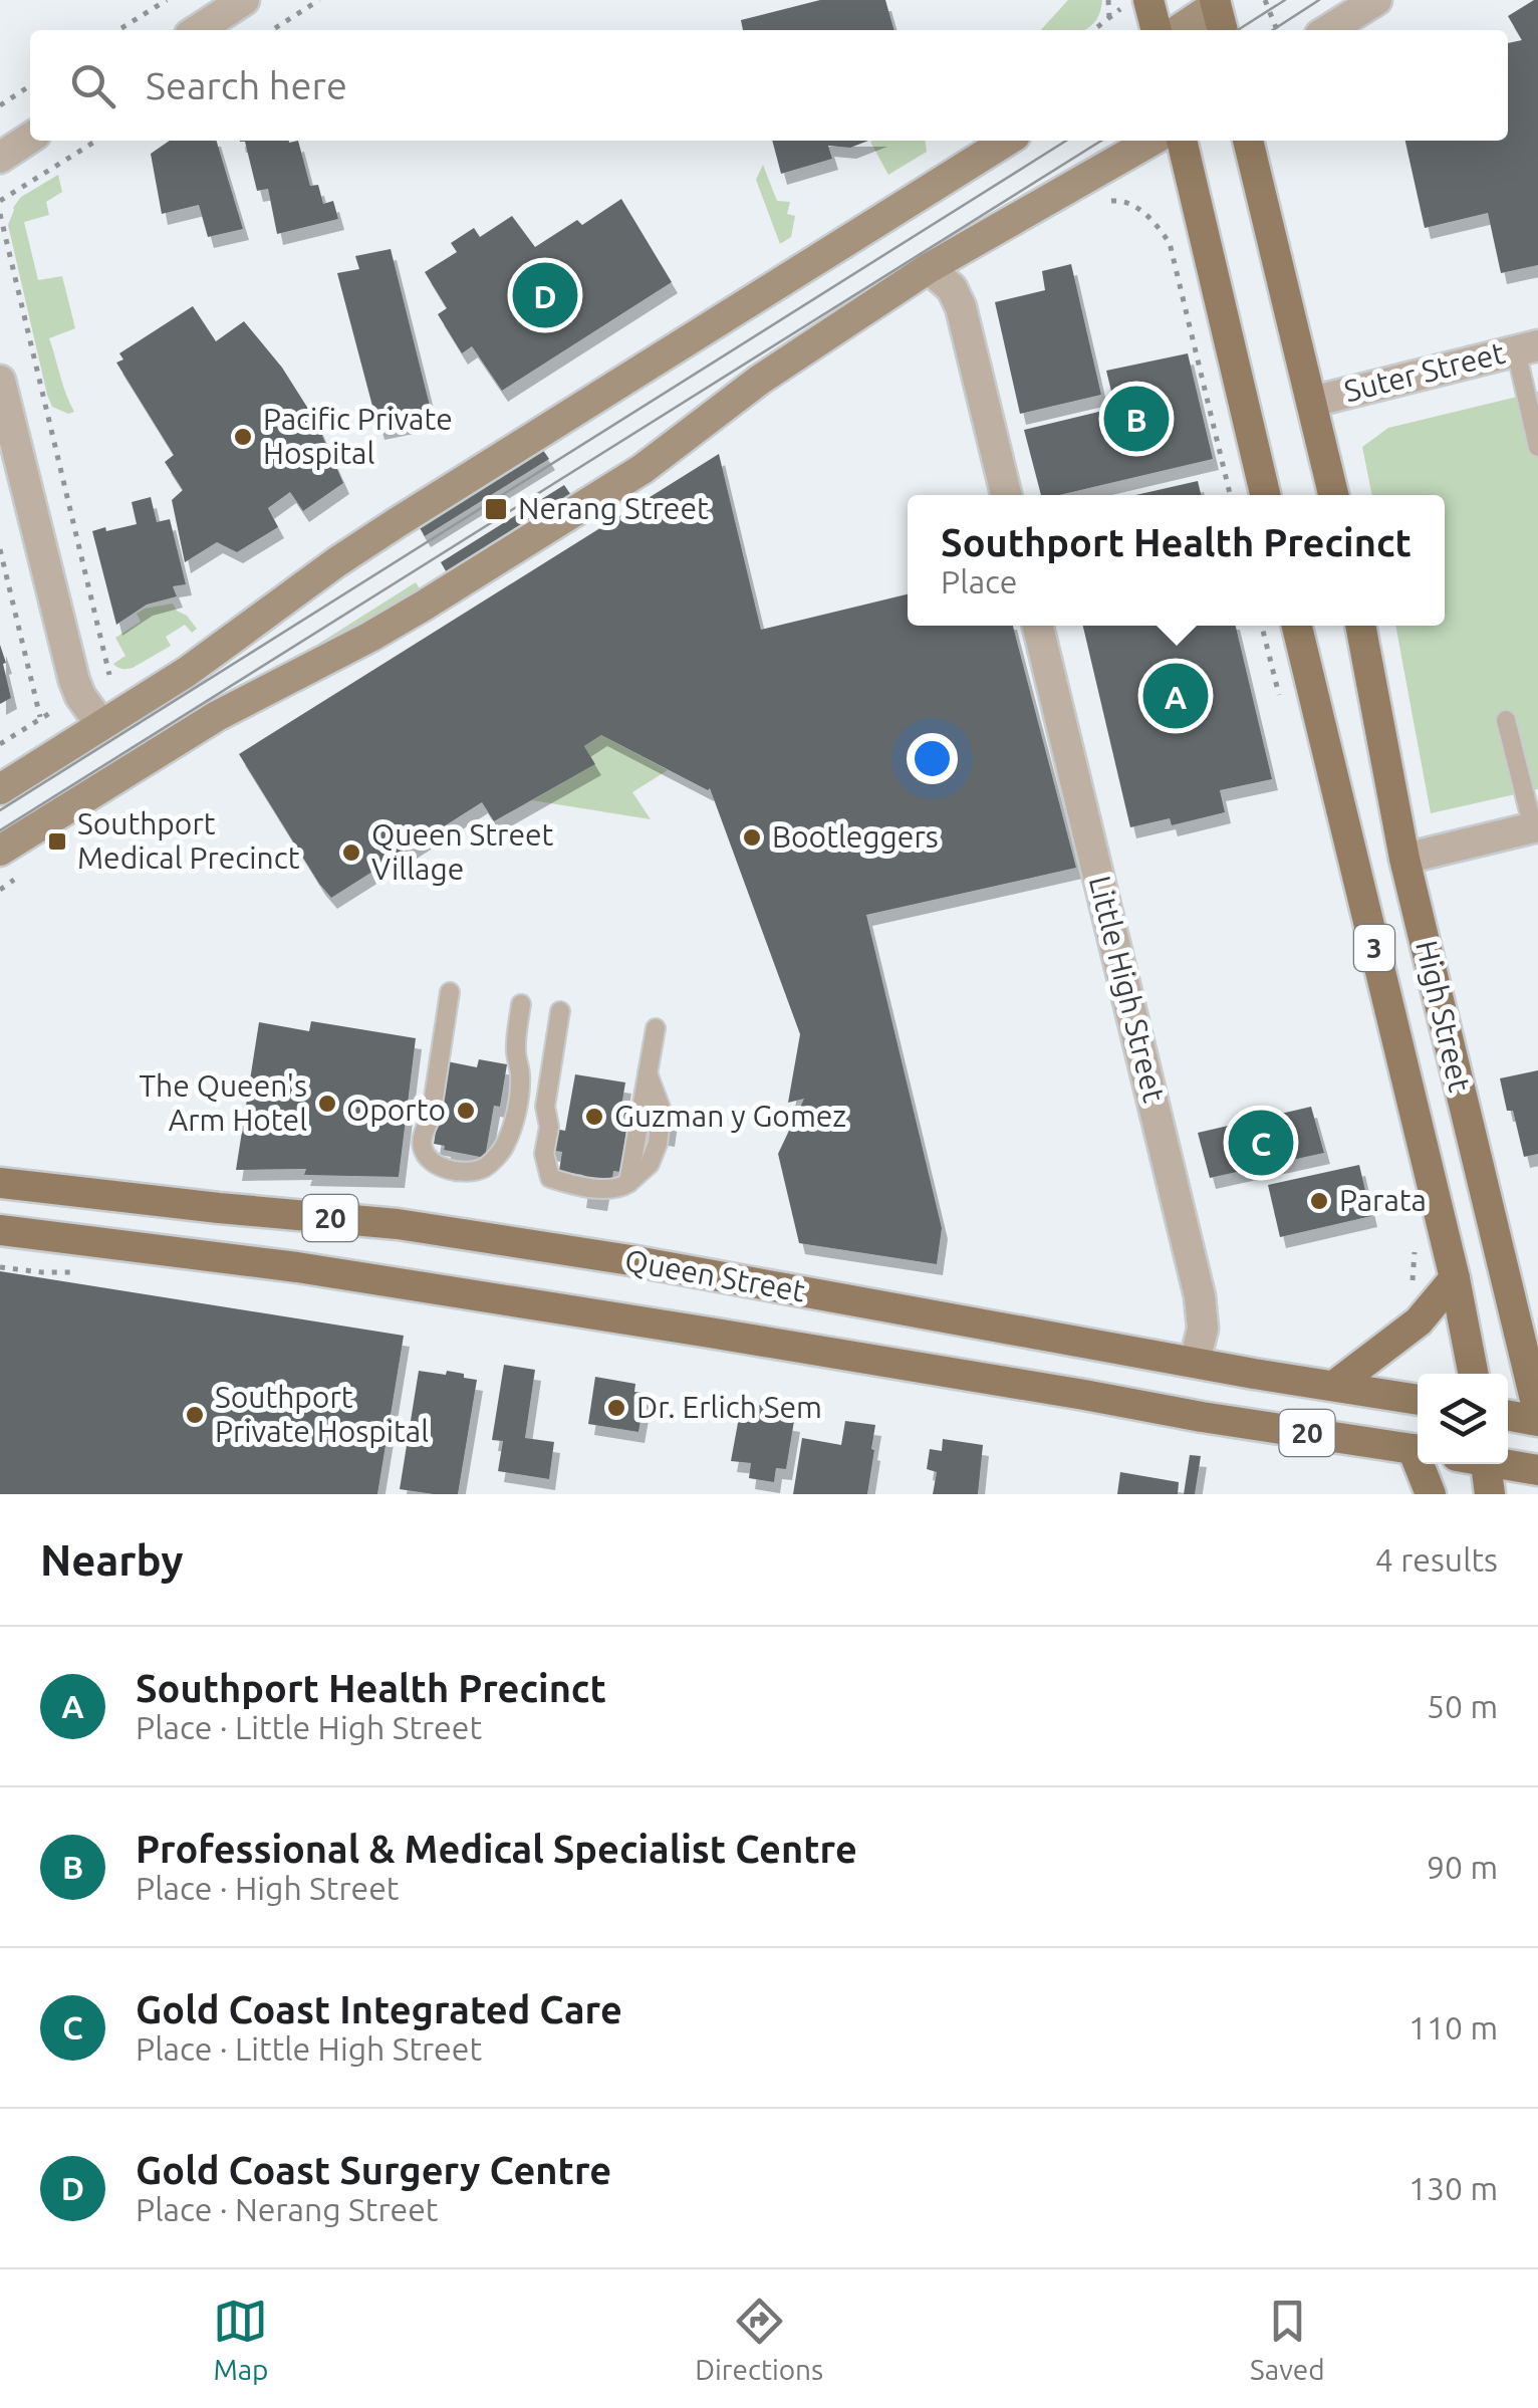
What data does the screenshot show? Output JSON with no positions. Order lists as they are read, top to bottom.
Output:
{
  "streets": {
    "main road": [
      "3",
      "High Street",
      "20",
      "Queen Street"
    ],
    "street": ["Suter Street", "Little High Street"]
  },
  "crossings": [
    ["Little High Street", "Queen Street"]
  ],
  "places": {
    "other": [
      "Pacific Private Hospital",
      "Bootleggers",
      "Queen Street Village",
      "The Queen's Arm Hotel",
      "Oporto",
      "Guzman y Gomez",
      "Parata",
      "Dr. Erlich Sem",
      "Southport Private Hospital"
    ],
    "transit": ["Nerang Street", "Southport Medical Precinct"]
  },
  "page": {
    "search": "Search here",
    "pins": [
      "D",
      "B",
      "A",
      "C"
    ],
    "popup": ["Southport Health Precinct", "Place"],
    "heading": ["Nearby", "4 results"],
    "list": [
      {
        "mark": "A",
        "name": "Southport Health Precinct",
        "note": "Place · Little High Street",
        "value": "50 m"
      },
      {
        "mark": "B",
        "name": "Professional & Medical Specialist Centre",
        "note": "Place · High Street",
        "value": "90 m"
      },
      {
        "mark": "C",
        "name": "Gold Coast Integrated Care",
        "note": "Place · Little High Street",
        "value": "110 m"
      },
      {
        "mark": "D",
        "name": "Gold Coast Surgery Centre",
        "note": "Place · Nerang Street",
        "value": "130 m"
      }
    ],
    "nav": ["Map", "Directions", "Saved"]
  }
}
